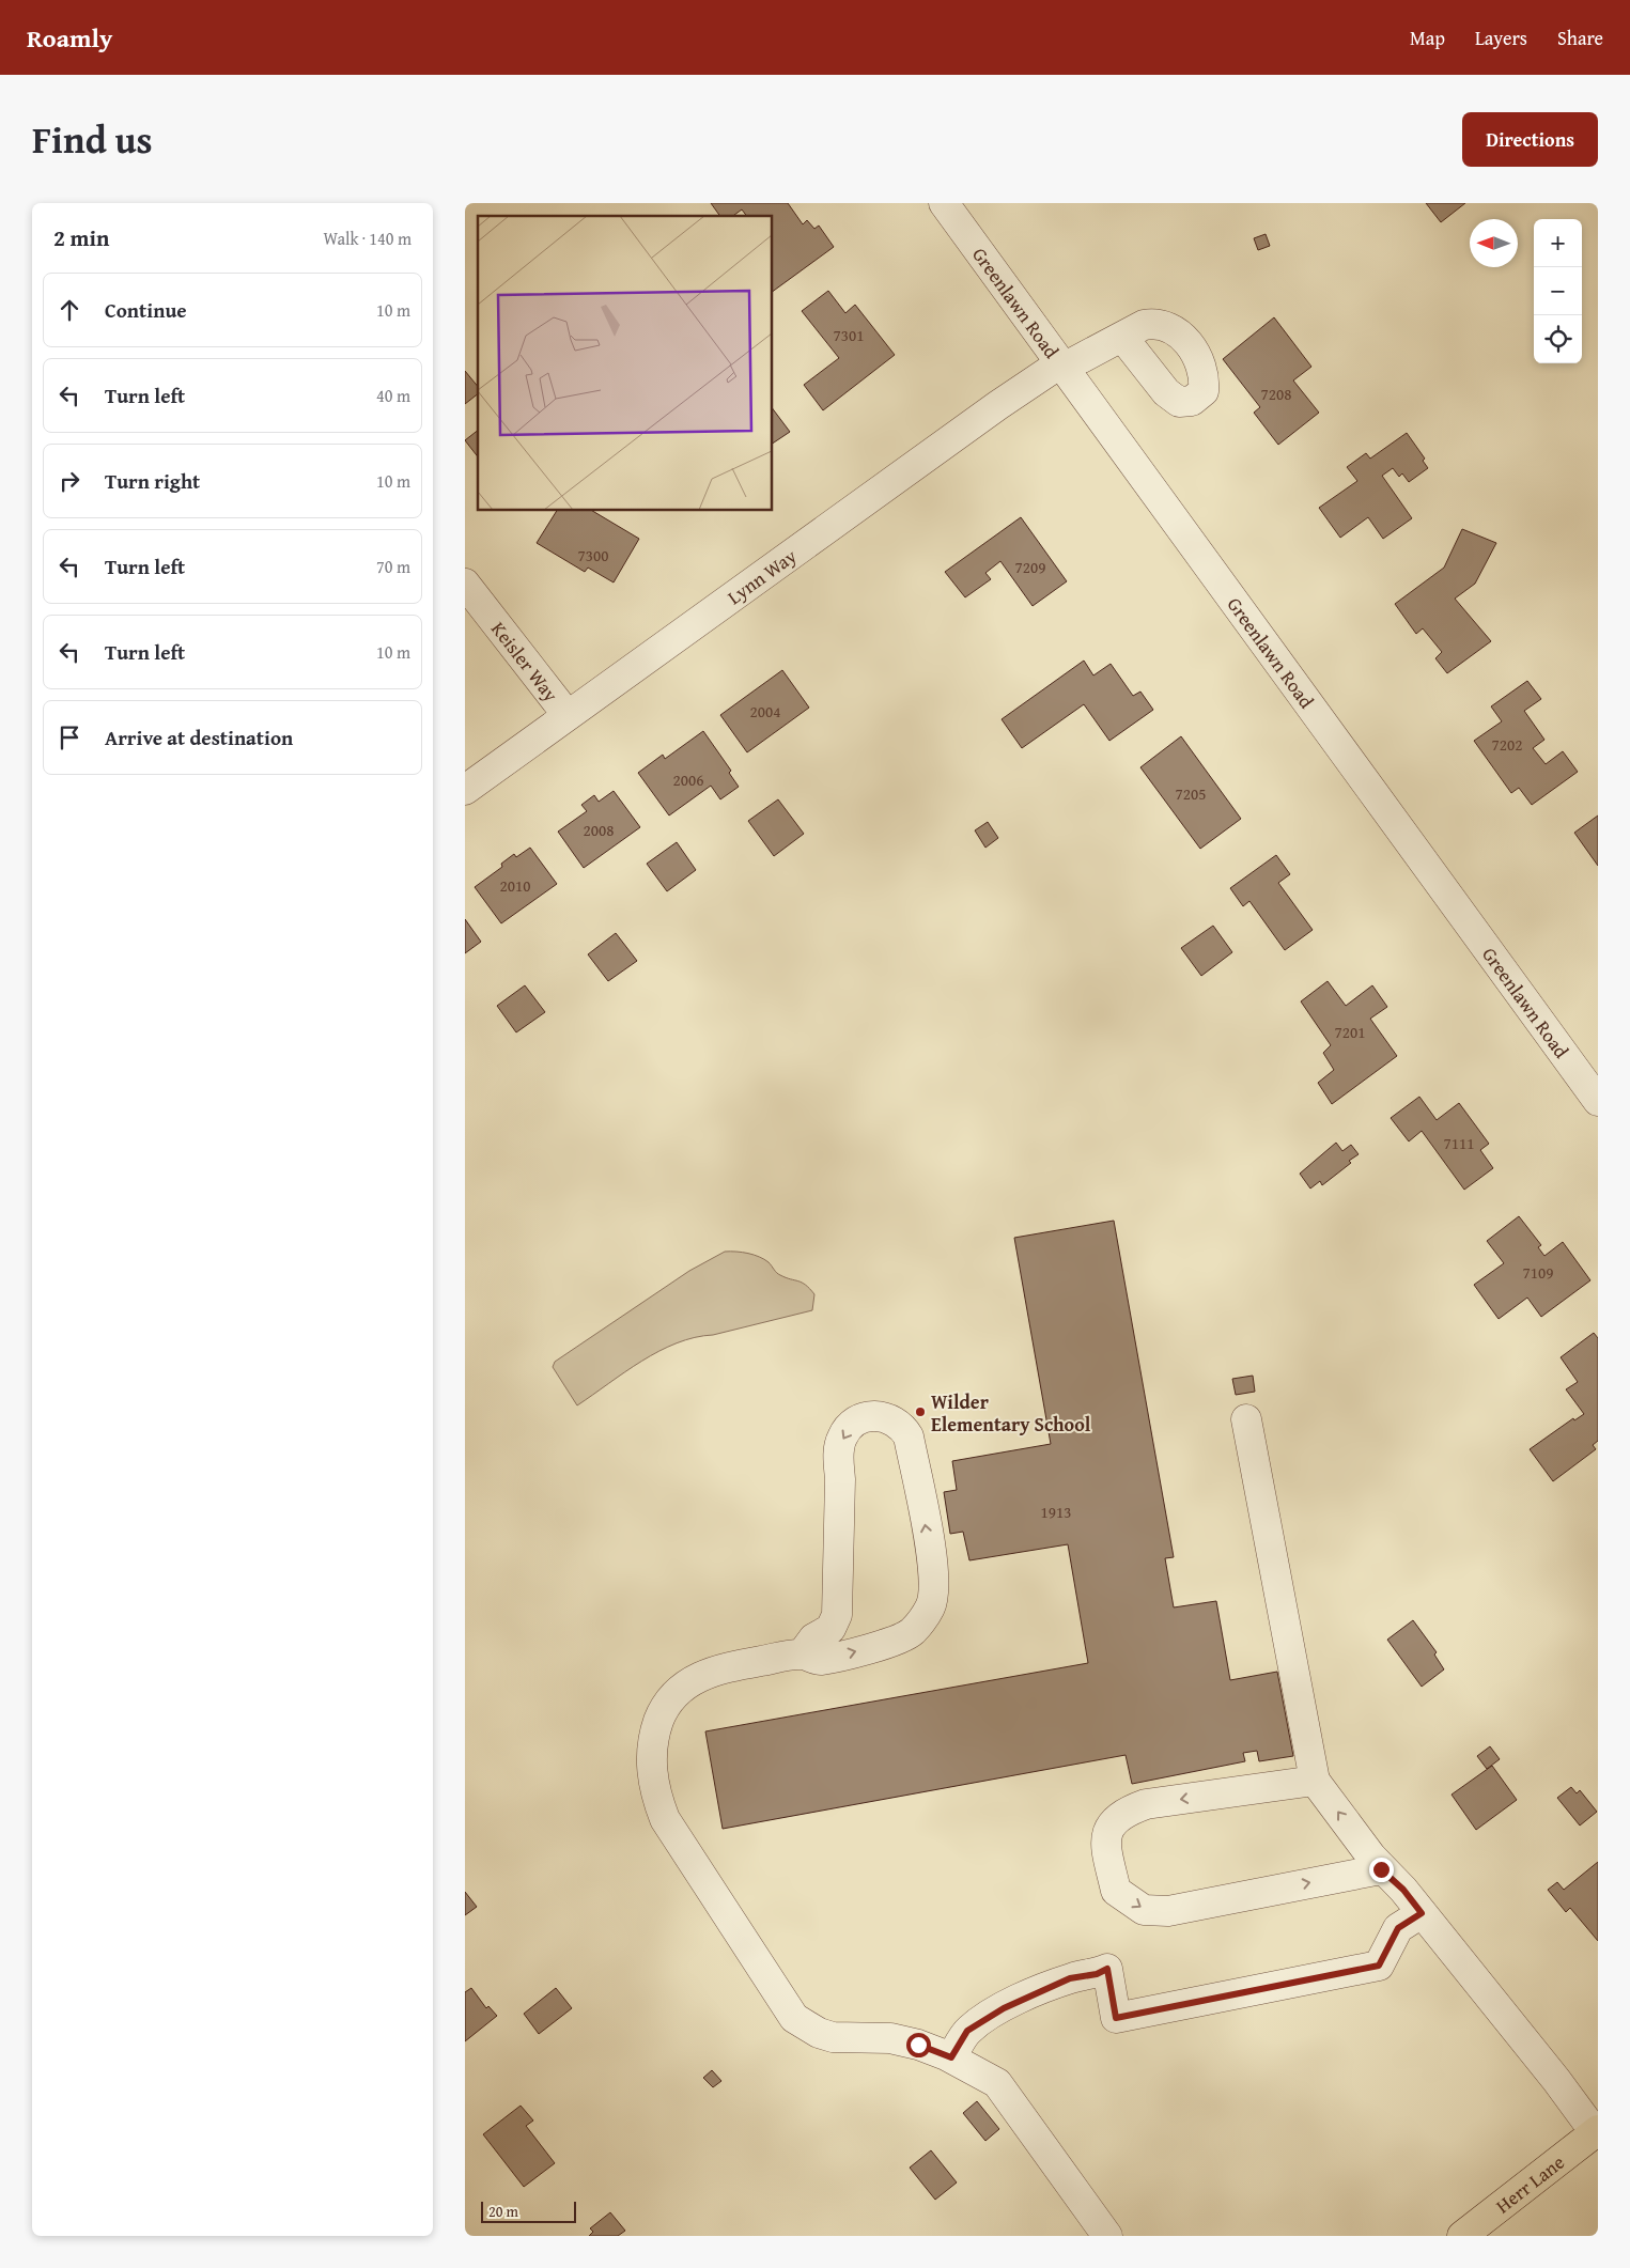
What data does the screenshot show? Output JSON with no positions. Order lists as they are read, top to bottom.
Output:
{
  "streets": {
    "main road": ["Herr Lane"],
    "street": ["Greenlawn Road", "Lynn Way", "Keisler Way"]
  },
  "crossings": [
    ["Greenlawn Road", "Lynn Way"],
    ["Lynn Way", "Keisler Way"]
  ],
  "places": ["Wilder Elementary School"],
  "house_numbers": [
    "7301",
    "7208",
    "7300",
    "7209",
    "2004",
    "7202",
    "2006",
    "7205",
    "2008",
    "2010",
    "7201",
    "7111",
    "7109",
    "1913"
  ],
  "scale_bar": "20 m",
  "north": "left",
  "page": {
    "header": "Roamly",
    "nav": ["Map", "Layers", "Share"],
    "title": "Find us",
    "buttons": "Directions",
    "heading": ["2 min", "Walk · 140 m"],
    "map_buttons": ["+", "−"],
    "list": [
      ["Continue", "10 m"],
      ["Turn left", "40 m"],
      ["Turn right", "10 m"],
      ["Turn left", "70 m"],
      ["Turn left", "10 m"],
      "Arrive at destination"
    ],
    "scale": "20 m"
  }
}
